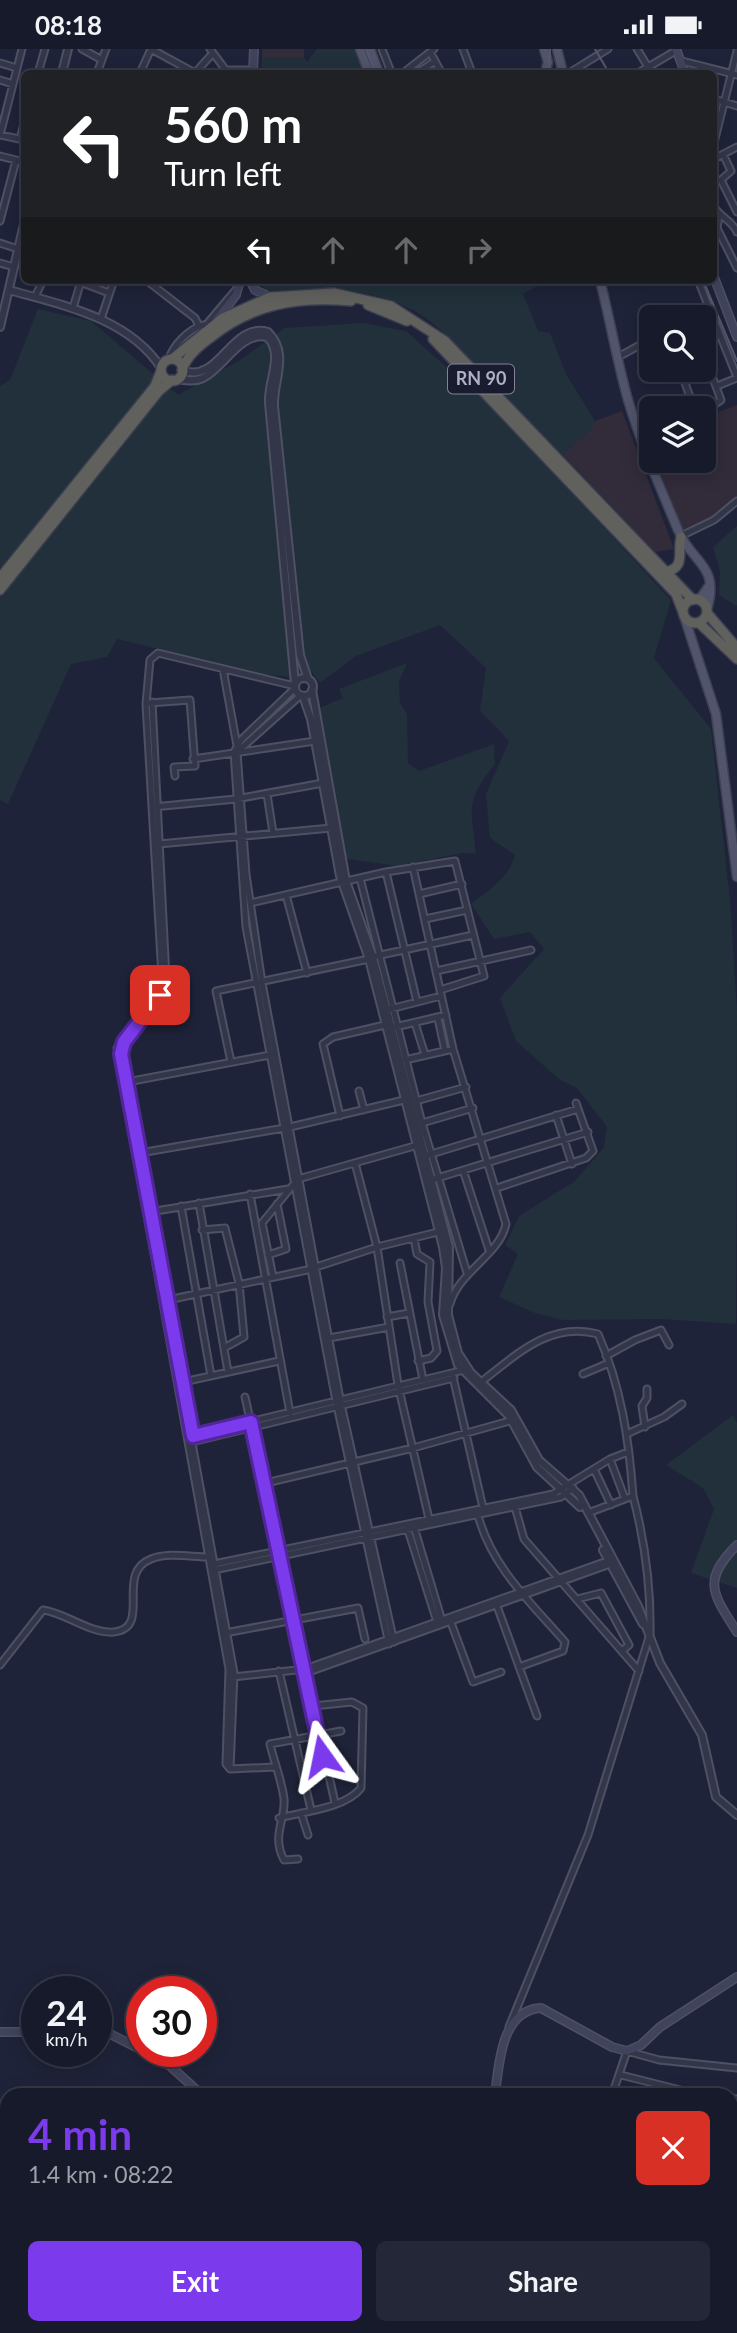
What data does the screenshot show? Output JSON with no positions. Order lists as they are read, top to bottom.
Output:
{
  "streets": {
    "highway": ["RN 90"]
  },
  "page": {
    "status": "08:18",
    "turn": ["560 m", "Turn left"],
    "speed": "24 km/h",
    "limit": "30",
    "heading": ["4 min", "1.4 km · 08:22"],
    "buttons": ["Exit", "Share"]
  }
}
